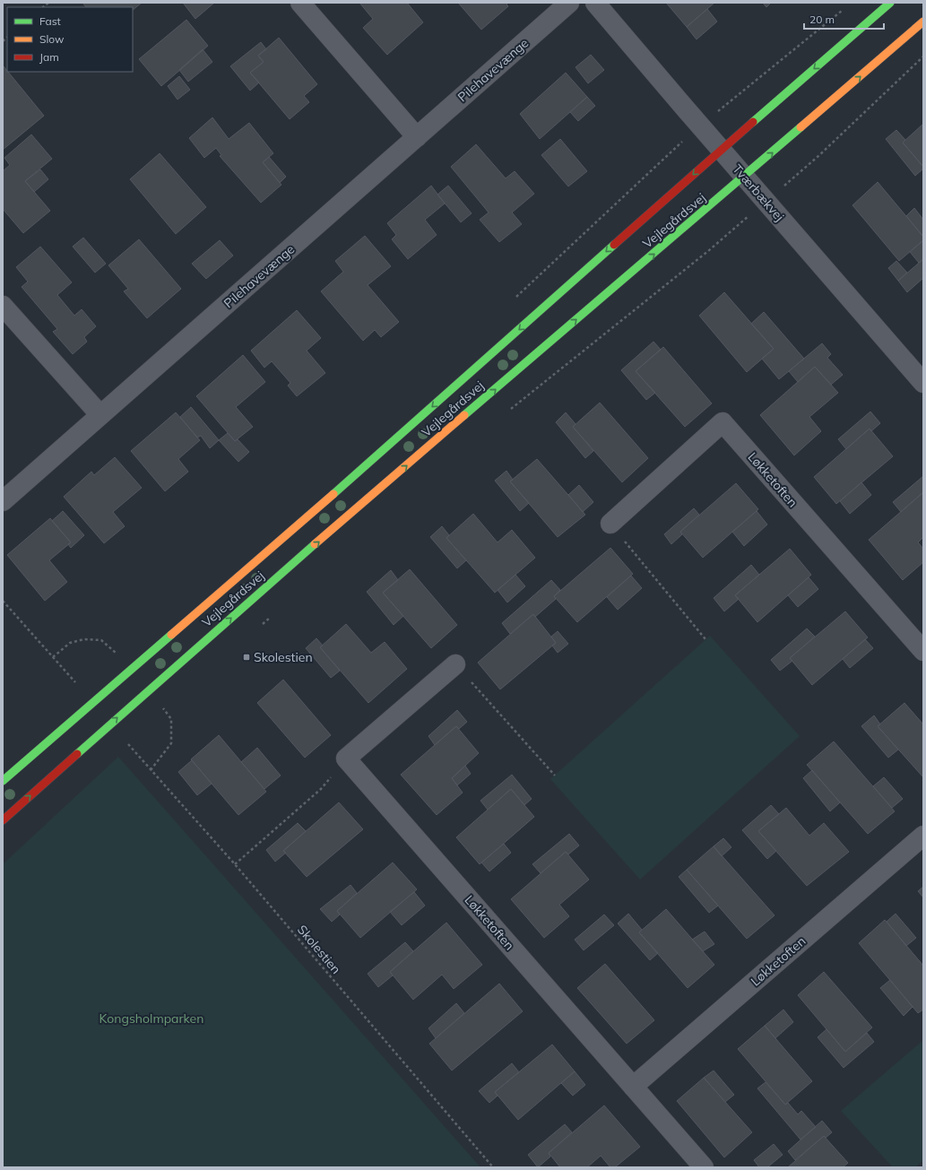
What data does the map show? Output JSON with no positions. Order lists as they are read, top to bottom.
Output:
{
  "streets": {
    "street": [
      "Pilehavevænge",
      "Tværbækvej",
      "Vejlegårdsvej",
      "Løkketoften"
    ],
    "path": ["Skolestien"]
  },
  "crossings": [
    ["Tværbækvej", "Vejlegårdsvej"]
  ],
  "parks": ["Kongsholmparken"],
  "places": {
    "transit": ["Skolestien"]
  },
  "legend": ["Fast", "Slow", "Jam"],
  "scale_bar": "20 m"
}
